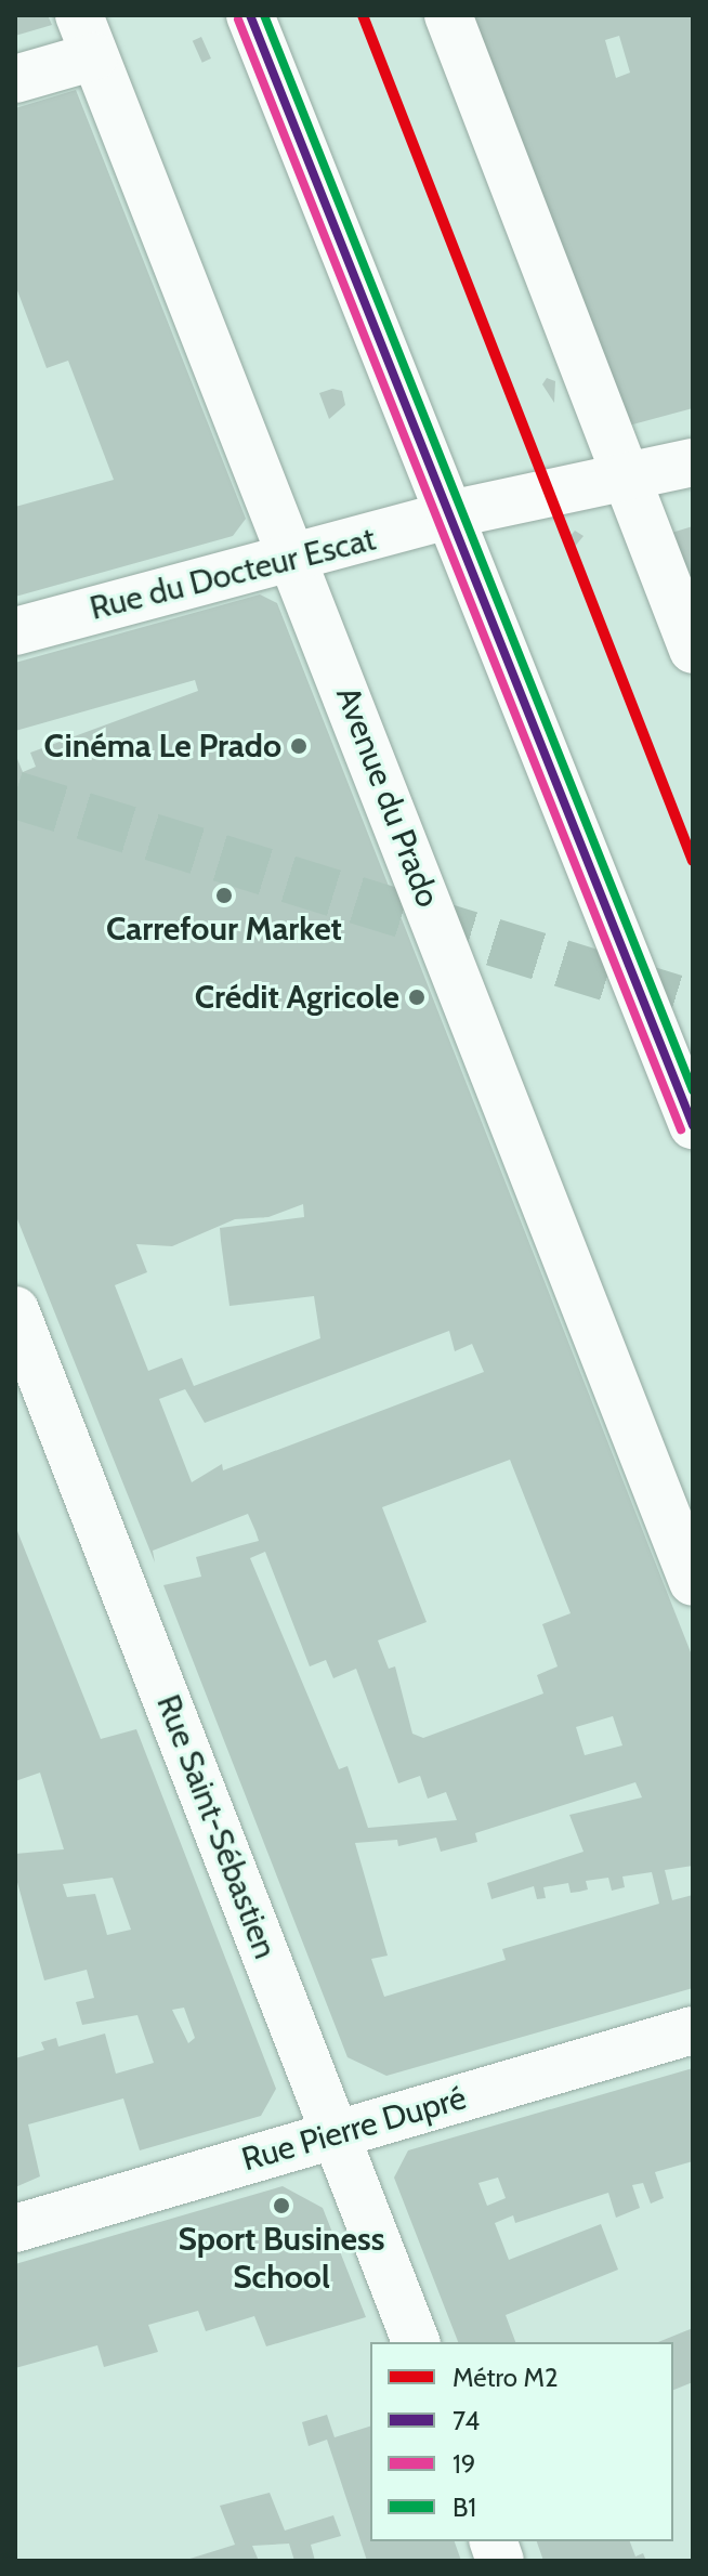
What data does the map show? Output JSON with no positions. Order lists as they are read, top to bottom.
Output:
{
  "streets": {
    "street": [
      "Rue du Docteur Escat",
      "Avenue du Prado",
      "Rue Saint-Sébastien",
      "Rue Pierre Dupré"
    ]
  },
  "crossings": [
    ["Rue du Docteur Escat", "Avenue du Prado"],
    ["Rue Saint-Sébastien", "Rue Pierre Dupré"]
  ],
  "places": [
    "Cinéma Le Prado",
    "Carrefour Market",
    "Crédit Agricole",
    "Sport Business School"
  ],
  "lines": [
    "metro line M2",
    "transit line 74",
    "transit line B1",
    "transit line 19"
  ],
  "legend": [
    "Métro M2",
    "74",
    "19",
    "B1"
  ]
}
